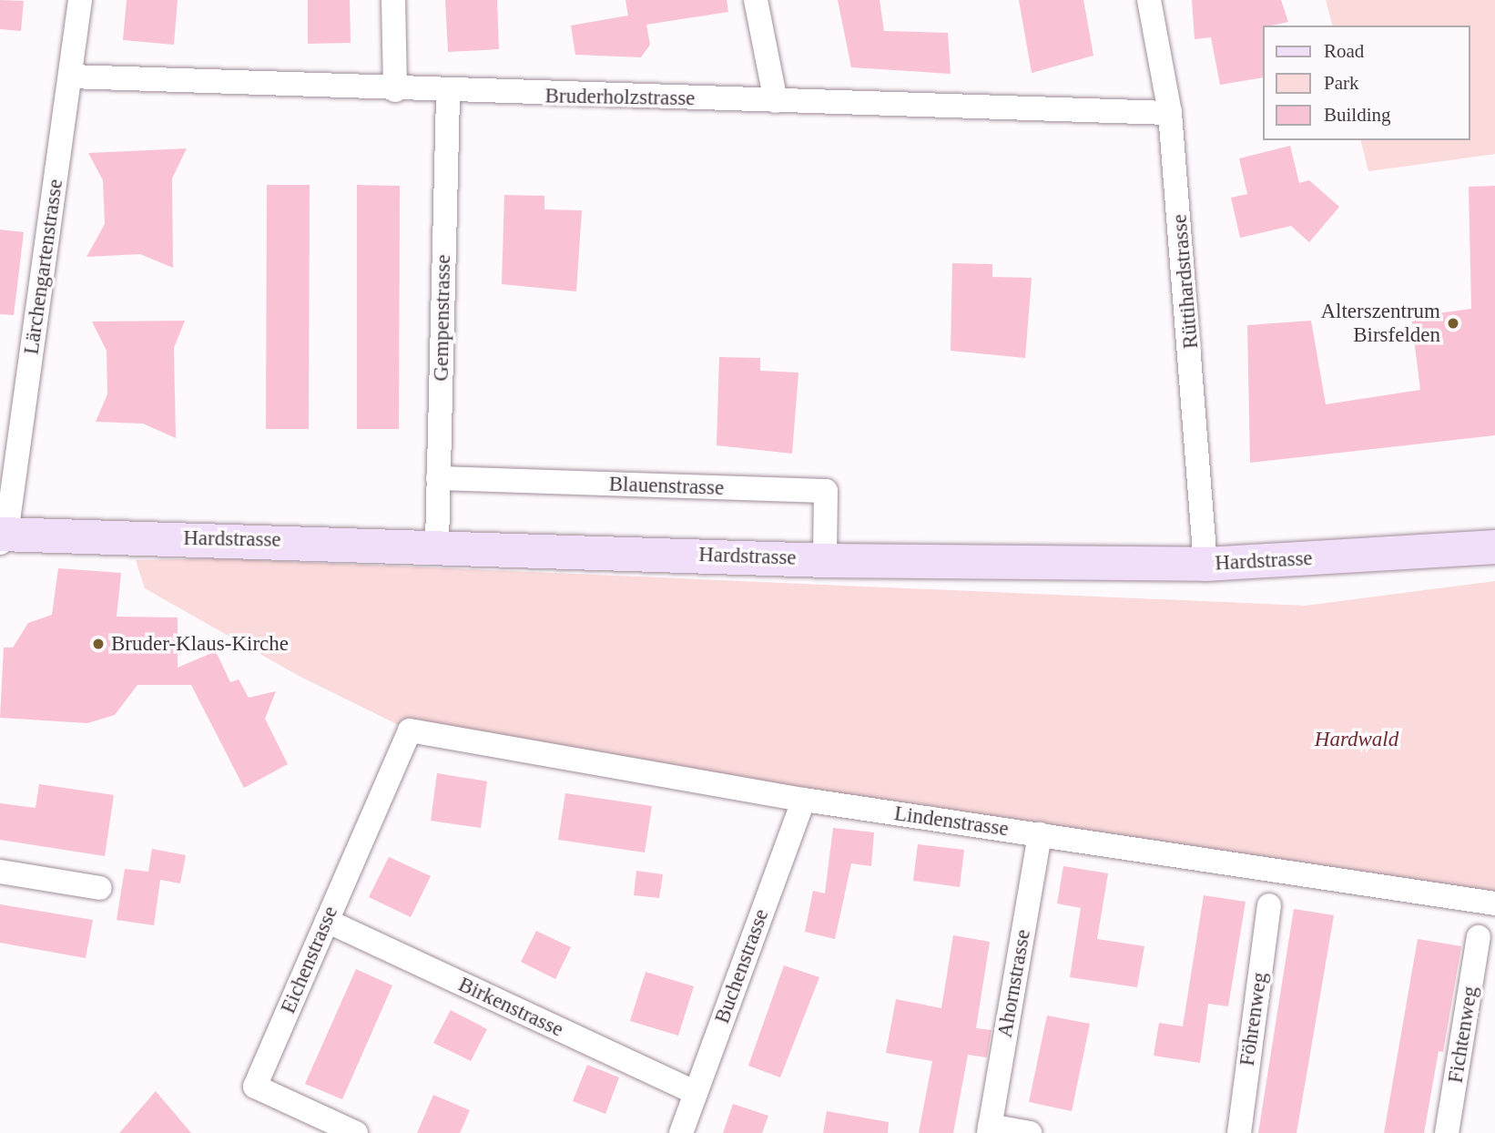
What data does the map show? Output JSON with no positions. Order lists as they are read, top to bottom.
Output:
{
  "streets": {
    "street": [
      "Bruderholzstrasse",
      "Lärchengartenstrasse",
      "Rüttihardstrasse",
      "Gempenstrasse",
      "Blauenstrasse",
      "Hardstrasse",
      "Lindenstrasse",
      "Eichenstrasse",
      "Buchenstrasse",
      "Ahornstrasse",
      "Birkenstrasse",
      "Föhrenweg",
      "Fichtenweg"
    ]
  },
  "crossings": [
    ["Bruderholzstrasse", "Lärchengartenstrasse"],
    ["Bruderholzstrasse", "Rüttihardstrasse"],
    ["Bruderholzstrasse", "Gempenstrasse"],
    ["Lärchengartenstrasse", "Hardstrasse"],
    ["Rüttihardstrasse", "Hardstrasse"],
    ["Gempenstrasse", "Blauenstrasse"],
    ["Gempenstrasse", "Hardstrasse"],
    ["Blauenstrasse", "Hardstrasse"],
    ["Lindenstrasse", "Eichenstrasse"],
    ["Lindenstrasse", "Buchenstrasse"],
    ["Lindenstrasse", "Ahornstrasse"],
    ["Eichenstrasse", "Birkenstrasse"],
    ["Buchenstrasse", "Birkenstrasse"]
  ],
  "parks": ["Hardwald"],
  "places": ["Alterszentrum Birsfelden", "Bruder-Klaus-Kirche"],
  "legend": ["Road", "Park", "Building"]
}
